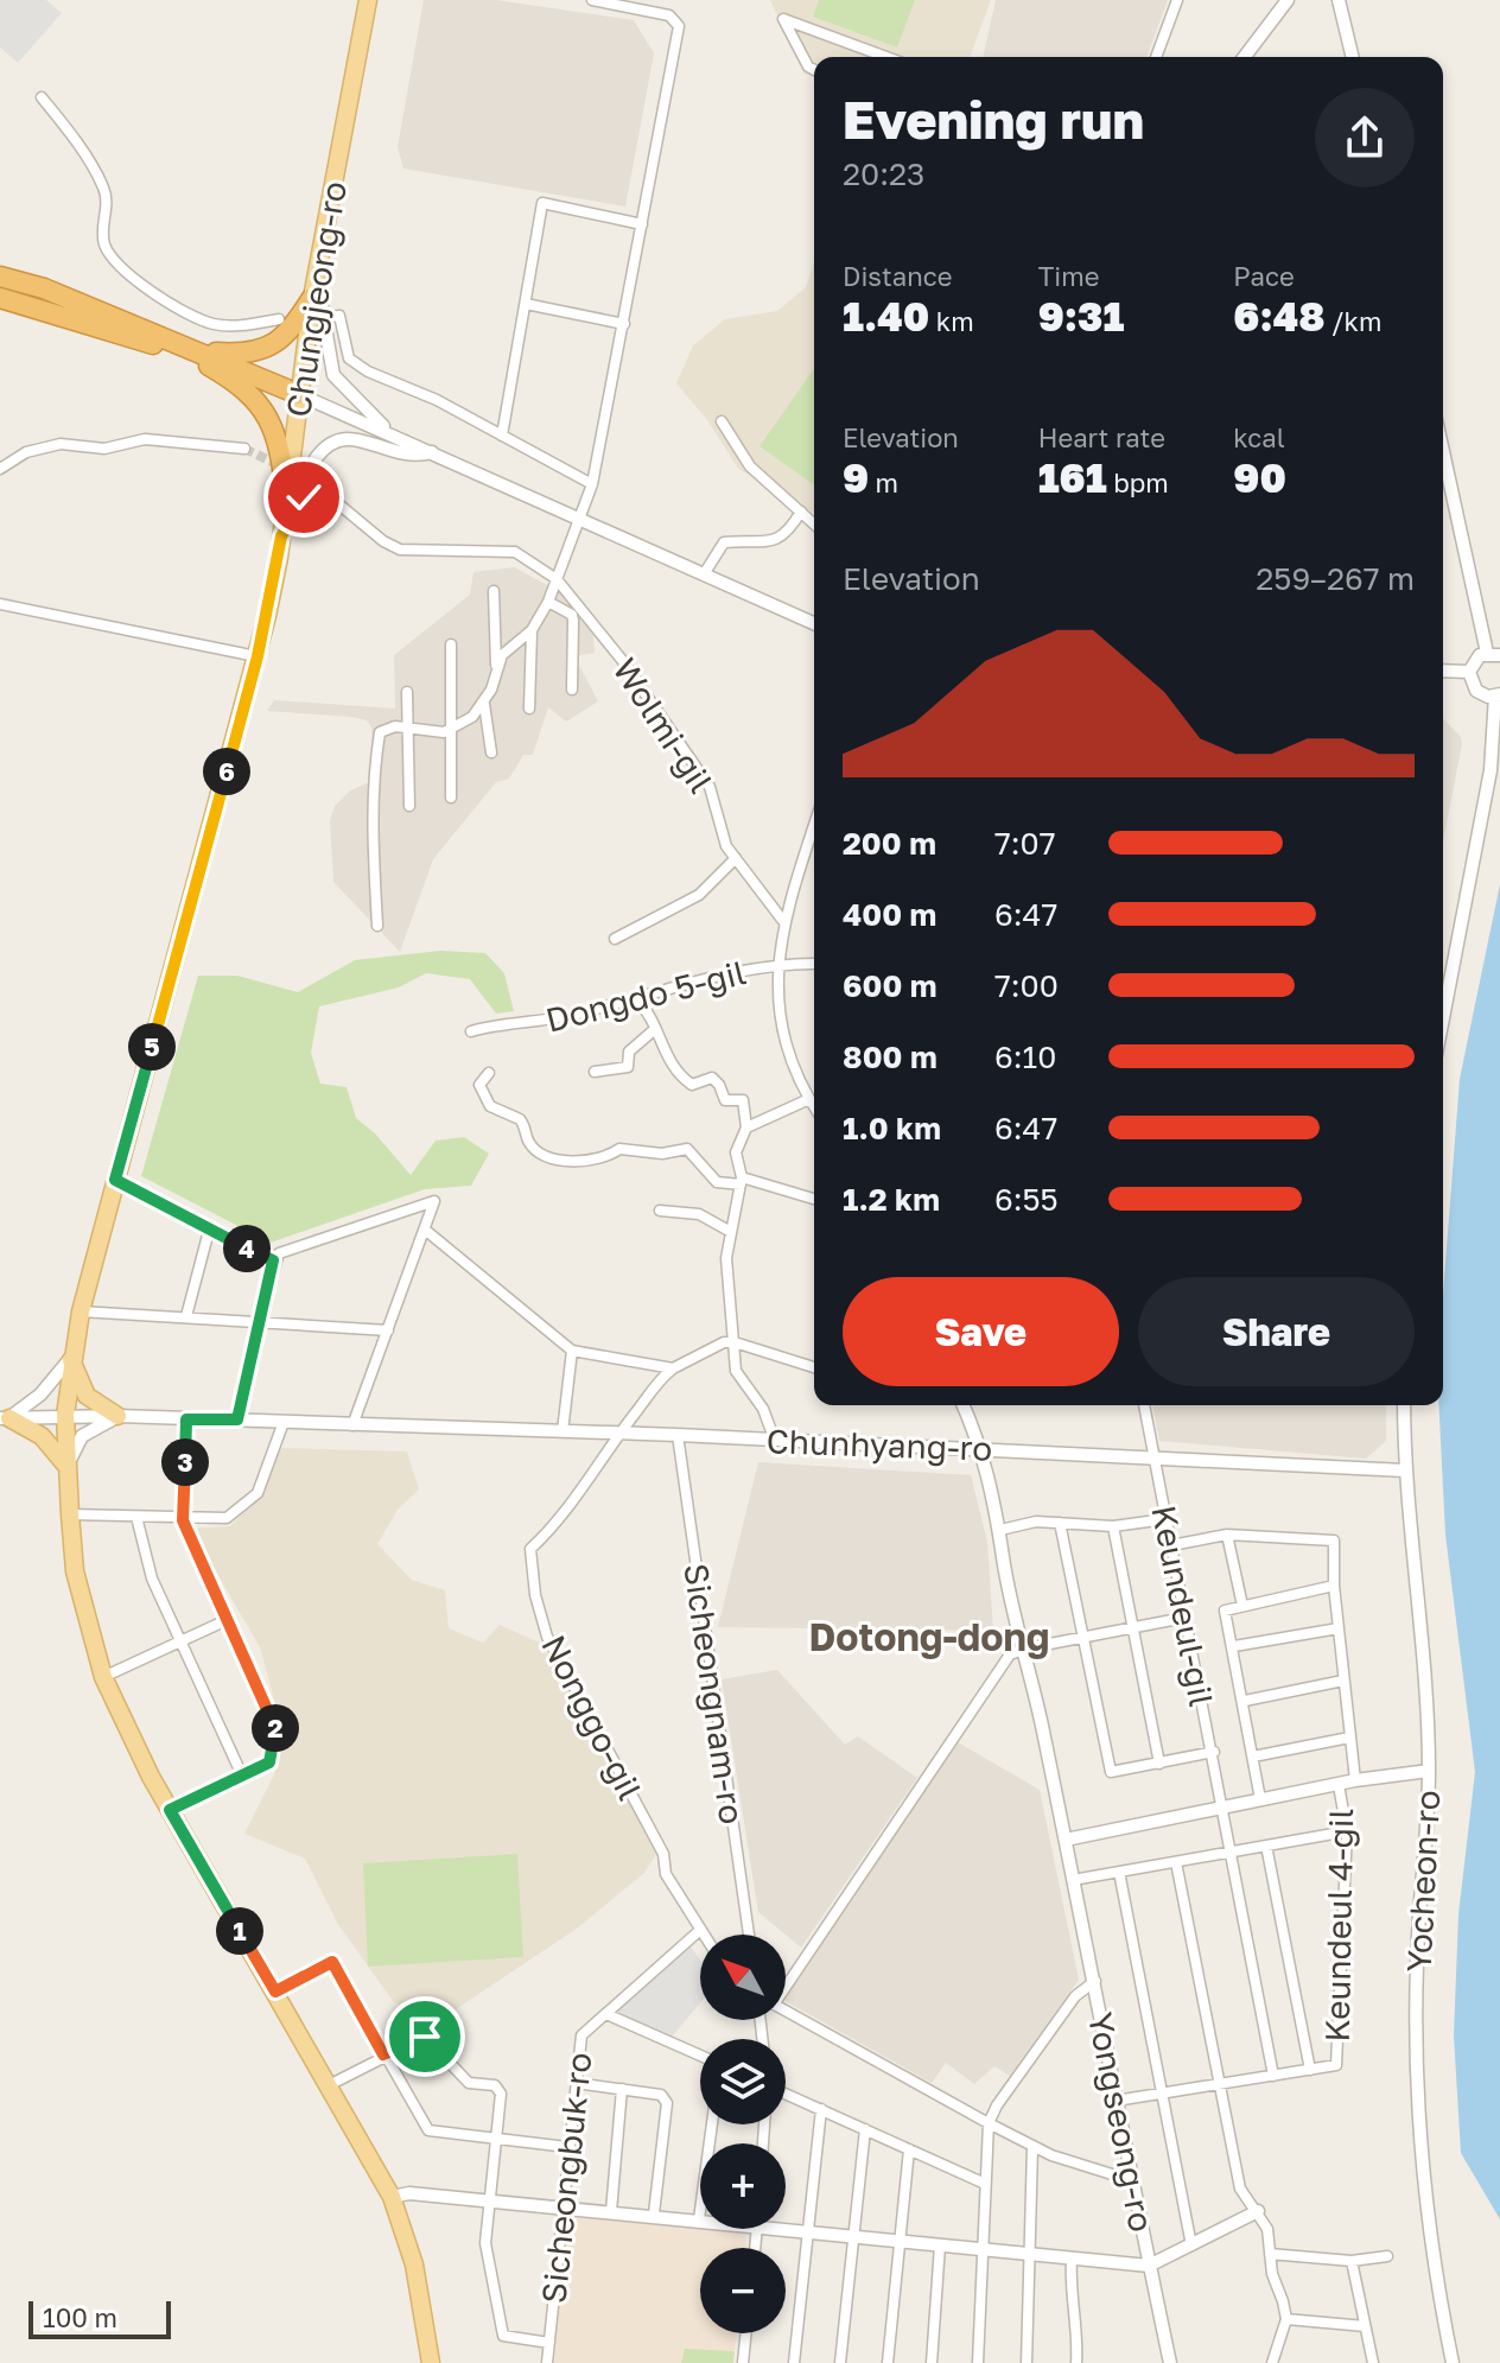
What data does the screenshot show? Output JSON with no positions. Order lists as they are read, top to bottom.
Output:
{
  "streets": {
    "main road": ["Chungjeong-ro"],
    "street": [
      "Wolmi-gil",
      "Dongdo 5-gil",
      "Chunhyang-ro",
      "Keundeul-gil",
      "Sicheongnam-ro",
      "Nonggo-gil",
      "Yocheon-ro",
      "Keundeul 4-gil",
      "Yongseong-ro",
      "Sicheongbuk-ro"
    ]
  },
  "crossings": [
    ["Chungjeong-ro", "Chunhyang-ro"],
    ["Chunhyang-ro", "Keundeul-gil"],
    ["Chunhyang-ro", "Sicheongnam-ro"],
    ["Chunhyang-ro", "Nonggo-gil"],
    ["Chunhyang-ro", "Yocheon-ro"],
    ["Chunhyang-ro", "Yongseong-ro"],
    ["Nonggo-gil", "Sicheongbuk-ro"]
  ],
  "districts": ["Dotong-dong"],
  "scale_bar": "100 m",
  "north": "top left",
  "page": {
    "heading": ["Evening run", "20:23"],
    "stats": [
      ["Distance", "1.40 km"],
      ["Time", "9:31"],
      ["Pace", "6:48 /km"],
      ["Elevation", "9 m"],
      ["Heart rate", "161 bpm"],
      ["kcal", "90"]
    ],
    "chart": ["Elevation", "259–267 m"],
    "pins": [
      "6",
      "5",
      "4",
      "3",
      "2",
      "1"
    ],
    "list": [
      {
        "name": "200 m",
        "note": "7:07"
      },
      {
        "name": "400 m",
        "note": "6:47"
      },
      {
        "name": "600 m",
        "note": "7:00"
      },
      {
        "name": "800 m",
        "note": "6:10"
      },
      {
        "name": "1.0 km",
        "note": "6:47"
      },
      {
        "name": "1.2 km",
        "note": "6:55"
      }
    ],
    "buttons": ["Save", "Share"],
    "map_buttons": ["+", "−"],
    "scale": "100 m"
  }
}
